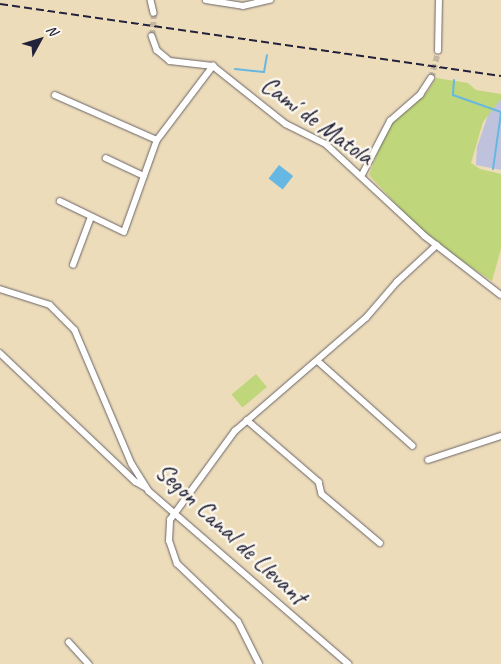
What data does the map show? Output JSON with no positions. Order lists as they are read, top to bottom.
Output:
{
  "streets": {
    "street": ["Camí de Matola", "Segon Canal de Llevant"]
  },
  "north": "top right"
}
